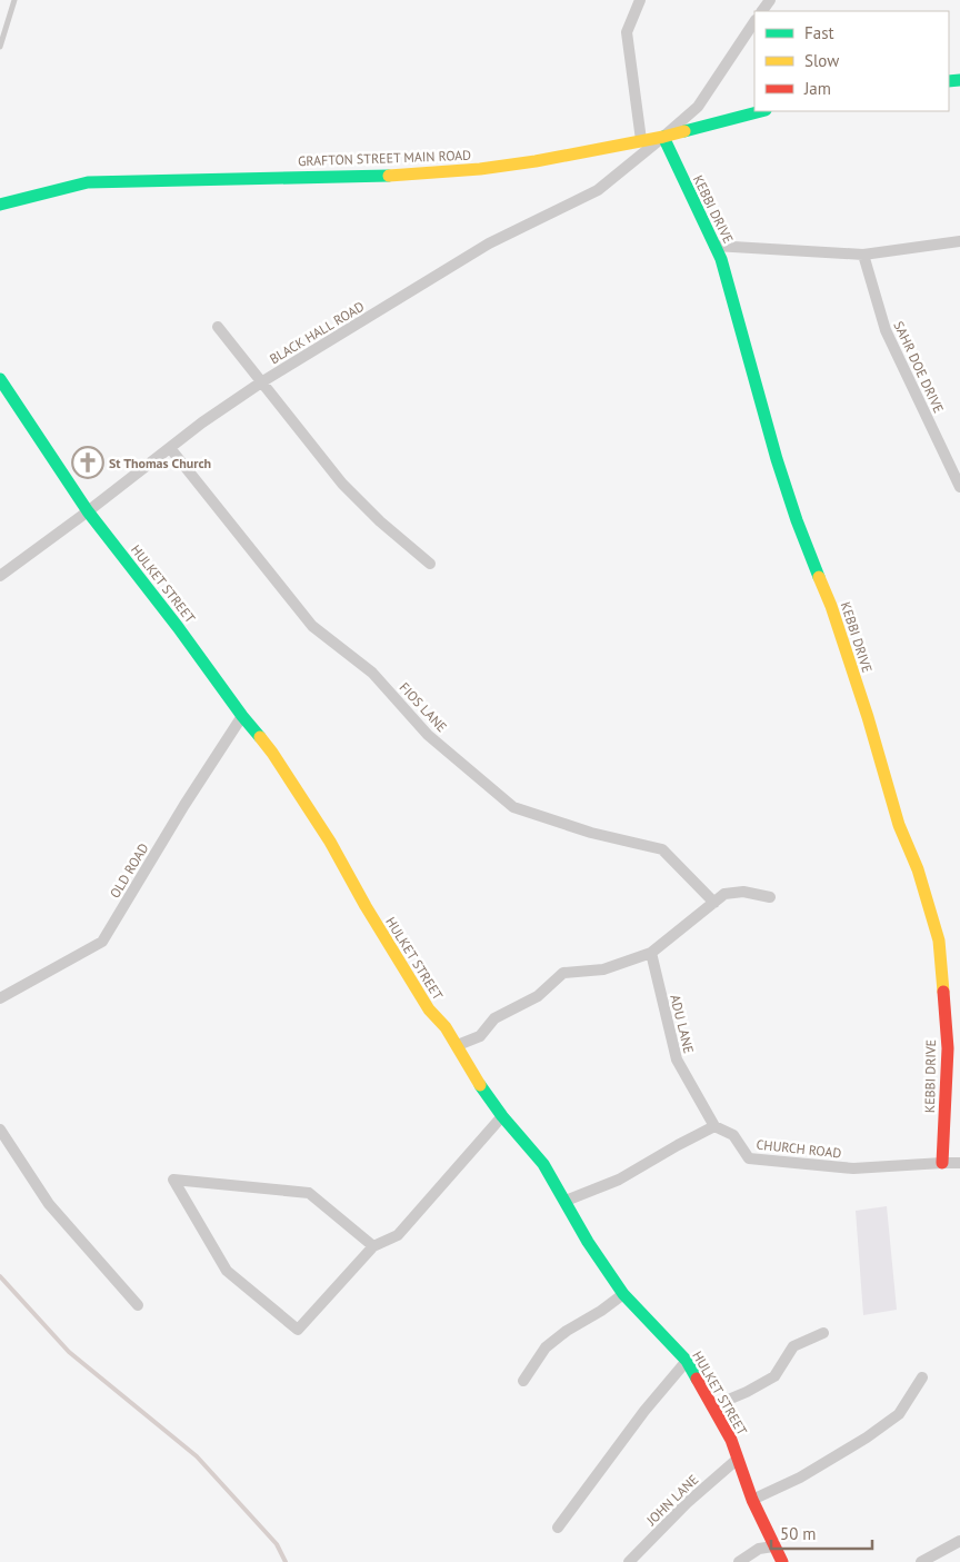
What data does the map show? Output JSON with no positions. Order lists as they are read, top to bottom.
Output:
{
  "streets": {
    "street": [
      "GRAFTON STREET MAIN ROAD",
      "KEBBI DRIVE",
      "BLACK HALL ROAD",
      "SAHR DOE DRIVE",
      "HULKET STREET",
      "FIOS LANE",
      "OLD ROAD",
      "ADU LANE",
      "CHURCH ROAD",
      "JOHN LANE"
    ]
  },
  "crossings": [
    ["GRAFTON STREET MAIN ROAD", "KEBBI DRIVE"],
    ["GRAFTON STREET MAIN ROAD", "BLACK HALL ROAD"],
    ["KEBBI DRIVE", "BLACK HALL ROAD"],
    ["KEBBI DRIVE", "CHURCH ROAD"],
    ["BLACK HALL ROAD", "HULKET STREET"],
    ["BLACK HALL ROAD", "FIOS LANE"],
    ["HULKET STREET", "OLD ROAD"],
    ["HULKET STREET", "JOHN LANE"],
    ["ADU LANE", "CHURCH ROAD"]
  ],
  "places": {
    "church": ["St Thomas Church"]
  },
  "legend": ["Fast", "Slow", "Jam"],
  "scale_bar": "50 m"
}
